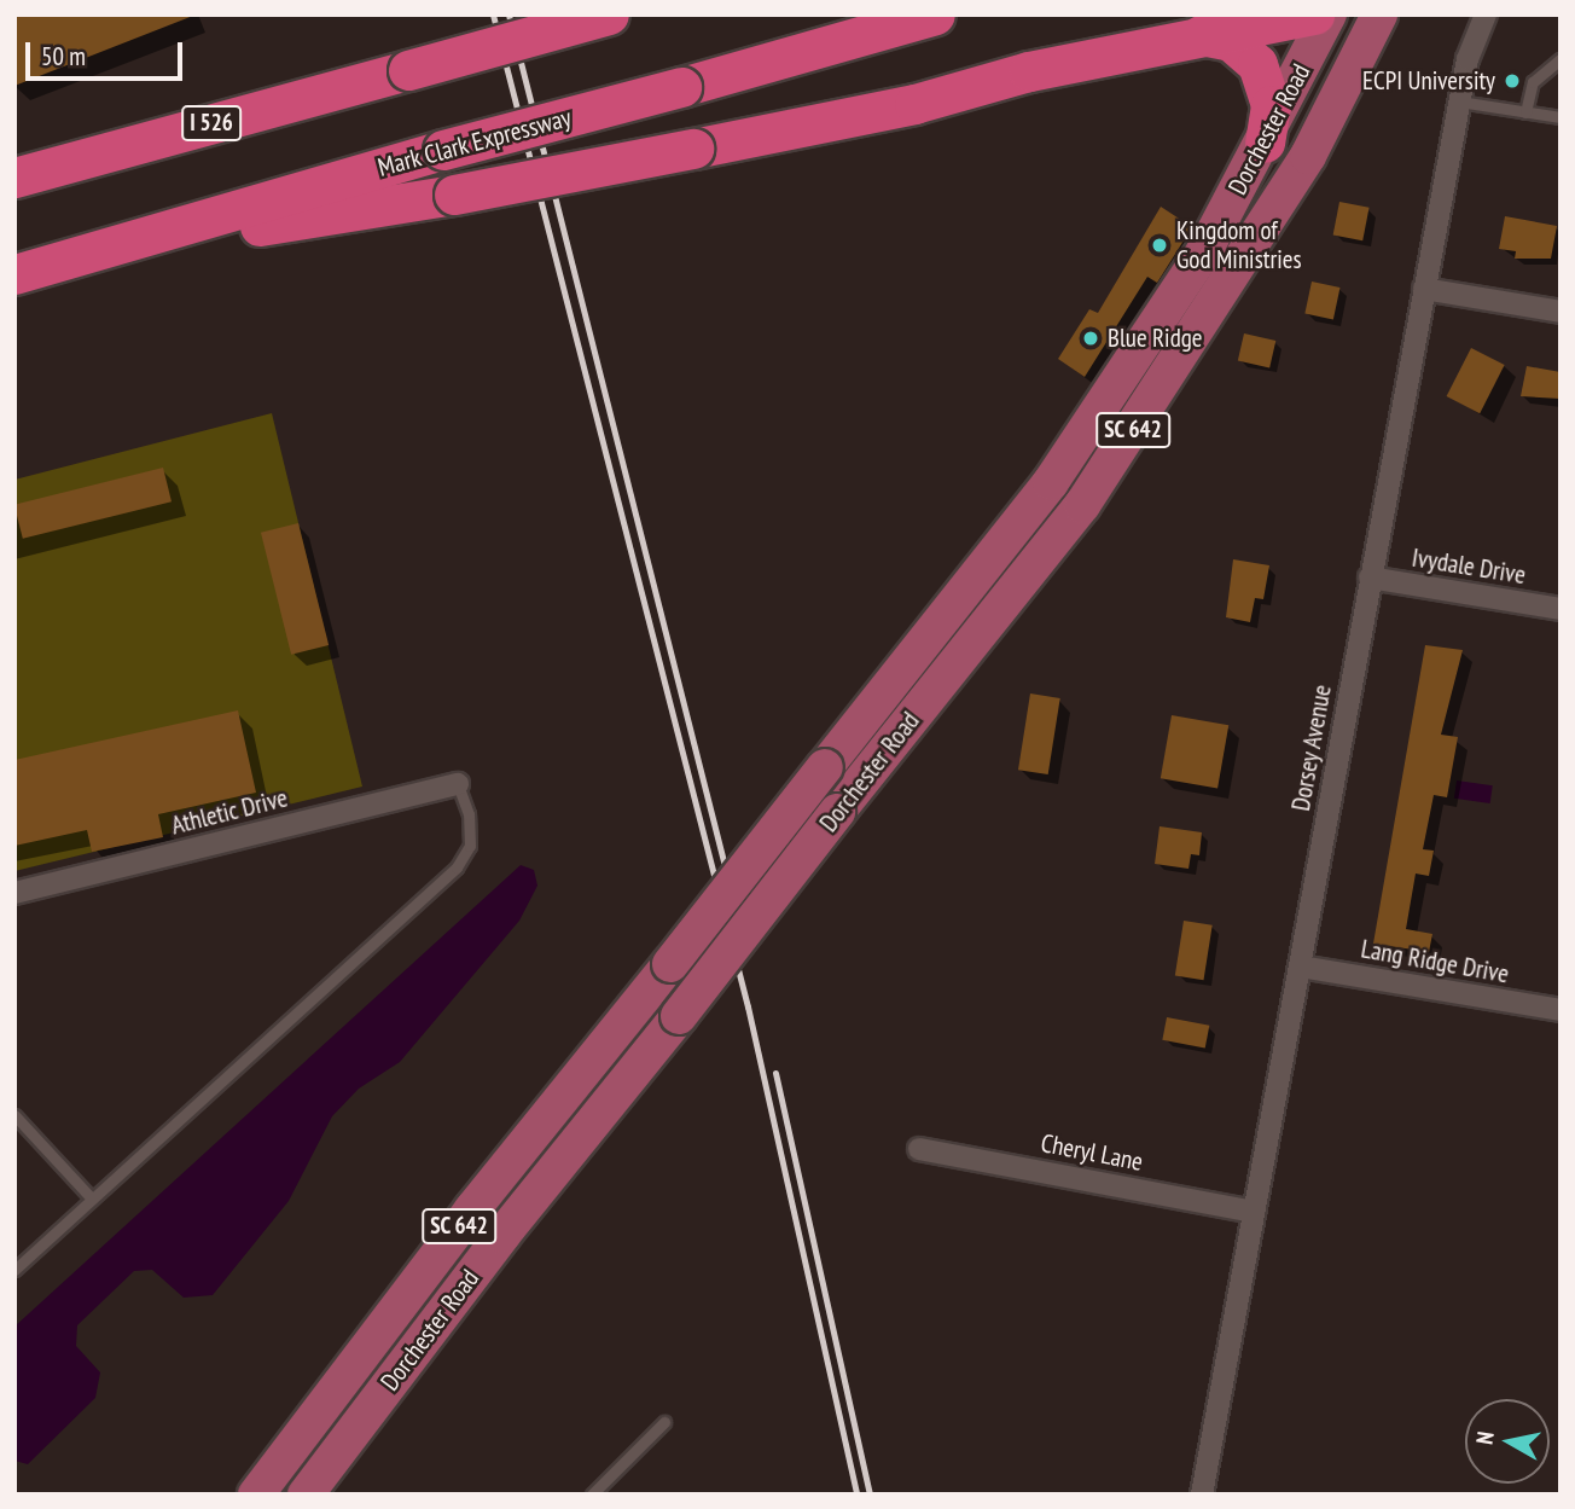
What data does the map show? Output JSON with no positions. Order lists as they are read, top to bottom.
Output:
{
  "streets": {
    "highway": ["I 526", "Mark Clark Expressway"],
    "main road": ["Dorchester Road", "SC 642"],
    "street": [
      "Ivydale Drive",
      "Dorsey Avenue",
      "Athletic Drive",
      "Lang Ridge Drive",
      "Cheryl Lane"
    ]
  },
  "crossings": [
    ["Ivydale Drive", "Dorsey Avenue"],
    ["Dorsey Avenue", "Lang Ridge Drive"],
    ["Dorsey Avenue", "Cheryl Lane"]
  ],
  "places": ["ECPI University", "Kingdom of God Ministries", "Blue Ridge"],
  "scale_bar": "50 m",
  "north": "left"
}
